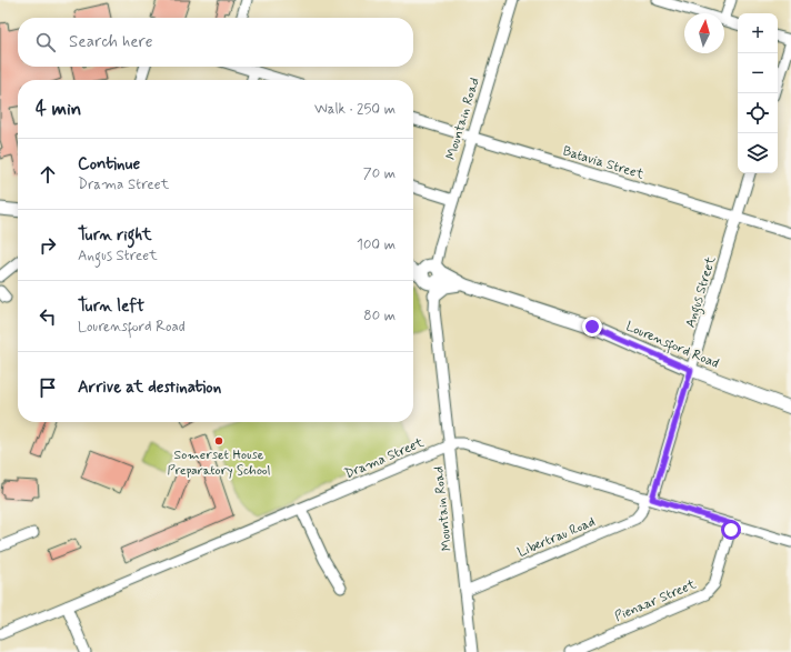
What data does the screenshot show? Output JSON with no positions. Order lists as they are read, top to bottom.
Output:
{
  "streets": {
    "street": [
      "Mountain Road",
      "Batavia Street",
      "Angus Street",
      "Lourensford Road",
      "Drama Street",
      "Libertrau Road",
      "Pienaar Street"
    ]
  },
  "crossings": [
    ["Mountain Road", "Batavia Street"],
    ["Mountain Road", "Lourensford Road"],
    ["Mountain Road", "Drama Street"],
    ["Mountain Road", "Libertrau Road"],
    ["Batavia Street", "Angus Street"],
    ["Angus Street", "Lourensford Road"],
    ["Angus Street", "Drama Street"],
    ["Angus Street", "Libertrau Road"],
    ["Drama Street", "Libertrau Road"],
    ["Drama Street", "Pienaar Street"]
  ],
  "places": ["Somerset House Preparatory School"],
  "north": "top",
  "page": {
    "map_buttons": ["+", "−"],
    "search": "Search here",
    "heading": ["4 min", "Walk · 250 m"],
    "list": [
      ["Continue", "Drama Street", "70 m"],
      ["Turn right", "Angus Street", "100 m"],
      ["Turn left", "Lourensford Road", "80 m"],
      "Arrive at destination"
    ]
  }
}
